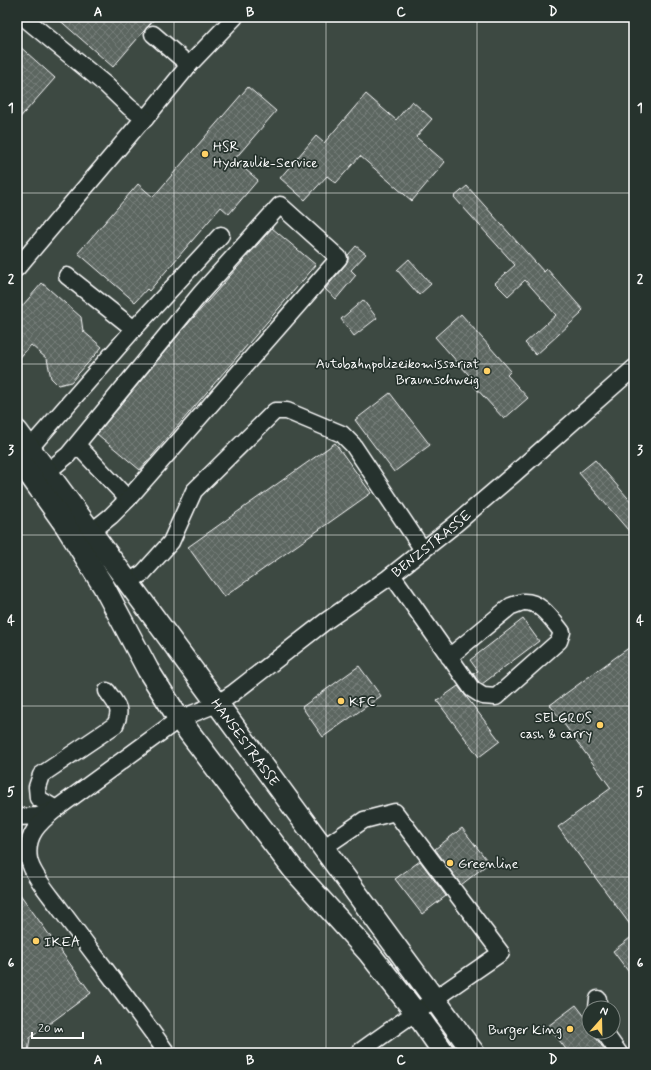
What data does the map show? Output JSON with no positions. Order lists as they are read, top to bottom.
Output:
{
  "streets": {
    "main road": ["HANSESTRASSE"],
    "street": ["BENZSTRASSE"]
  },
  "crossings": [
    ["BENZSTRASSE", "HANSESTRASSE"]
  ],
  "places": [
    "HSR Hydraulik-Service",
    "Autobahnpolizeikomissariat Braunschweig",
    "KFC",
    "SELGROS cash & carry",
    "Greenline",
    "IKEA",
    "Burger King"
  ],
  "scale_bar": "20 m",
  "north": "top",
  "grid": {
    "columns": [
      "A",
      "B",
      "C",
      "D"
    ],
    "rows": [
      "1",
      "2",
      "3",
      "4",
      "5",
      "6"
    ]
  }
}
